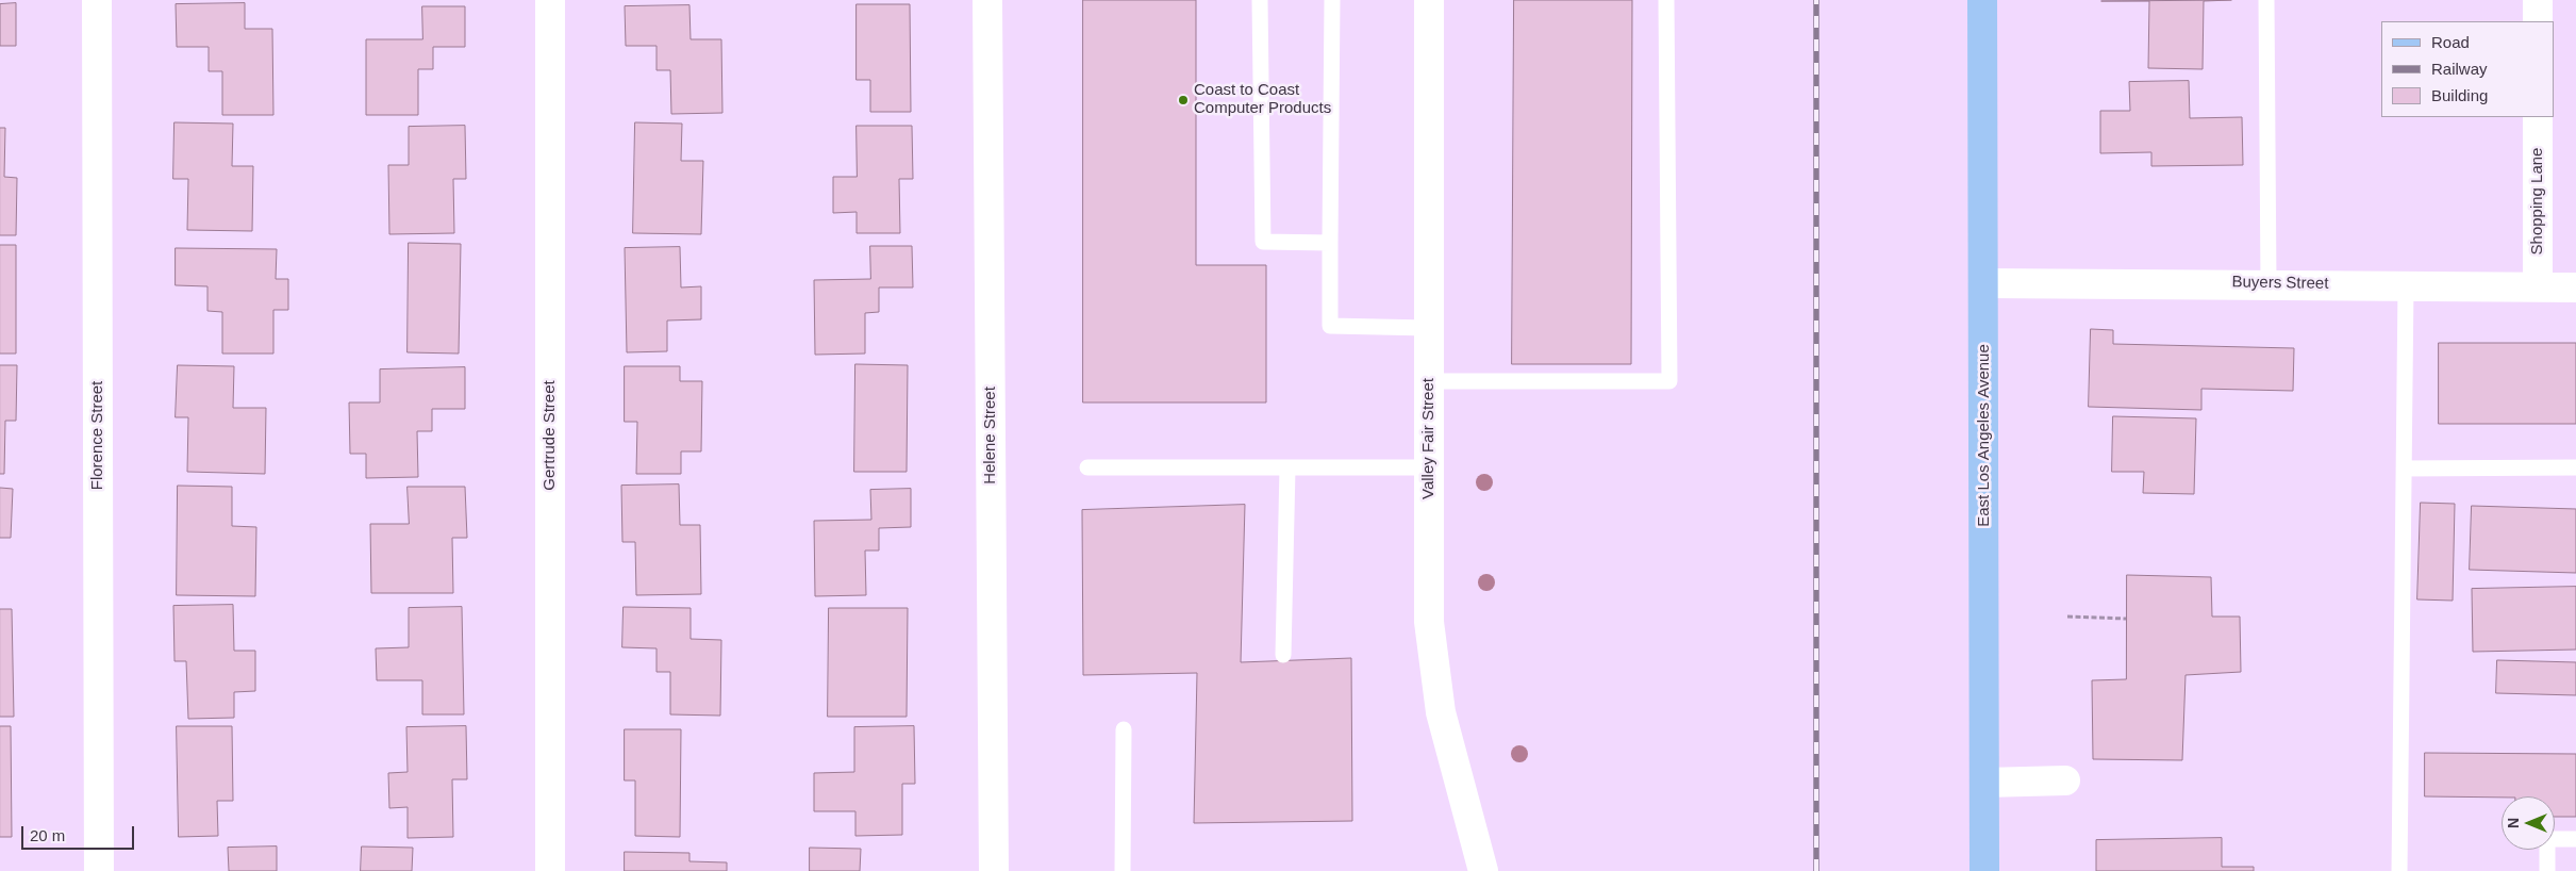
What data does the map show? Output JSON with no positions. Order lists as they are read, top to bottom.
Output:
{
  "streets": {
    "main road": ["East Los Angeles Avenue"],
    "street": [
      "Shopping Lane",
      "Buyers Street",
      "Florence Street",
      "Gertrude Street",
      "Helene Street",
      "Valley Fair Street"
    ]
  },
  "crossings": [
    ["Shopping Lane", "Buyers Street"],
    ["Buyers Street", "East Los Angeles Avenue"]
  ],
  "places": ["Coast to Coast Computer Products"],
  "legend": ["Road", "Railway", "Building"],
  "scale_bar": "20 m",
  "north": "left"
}
